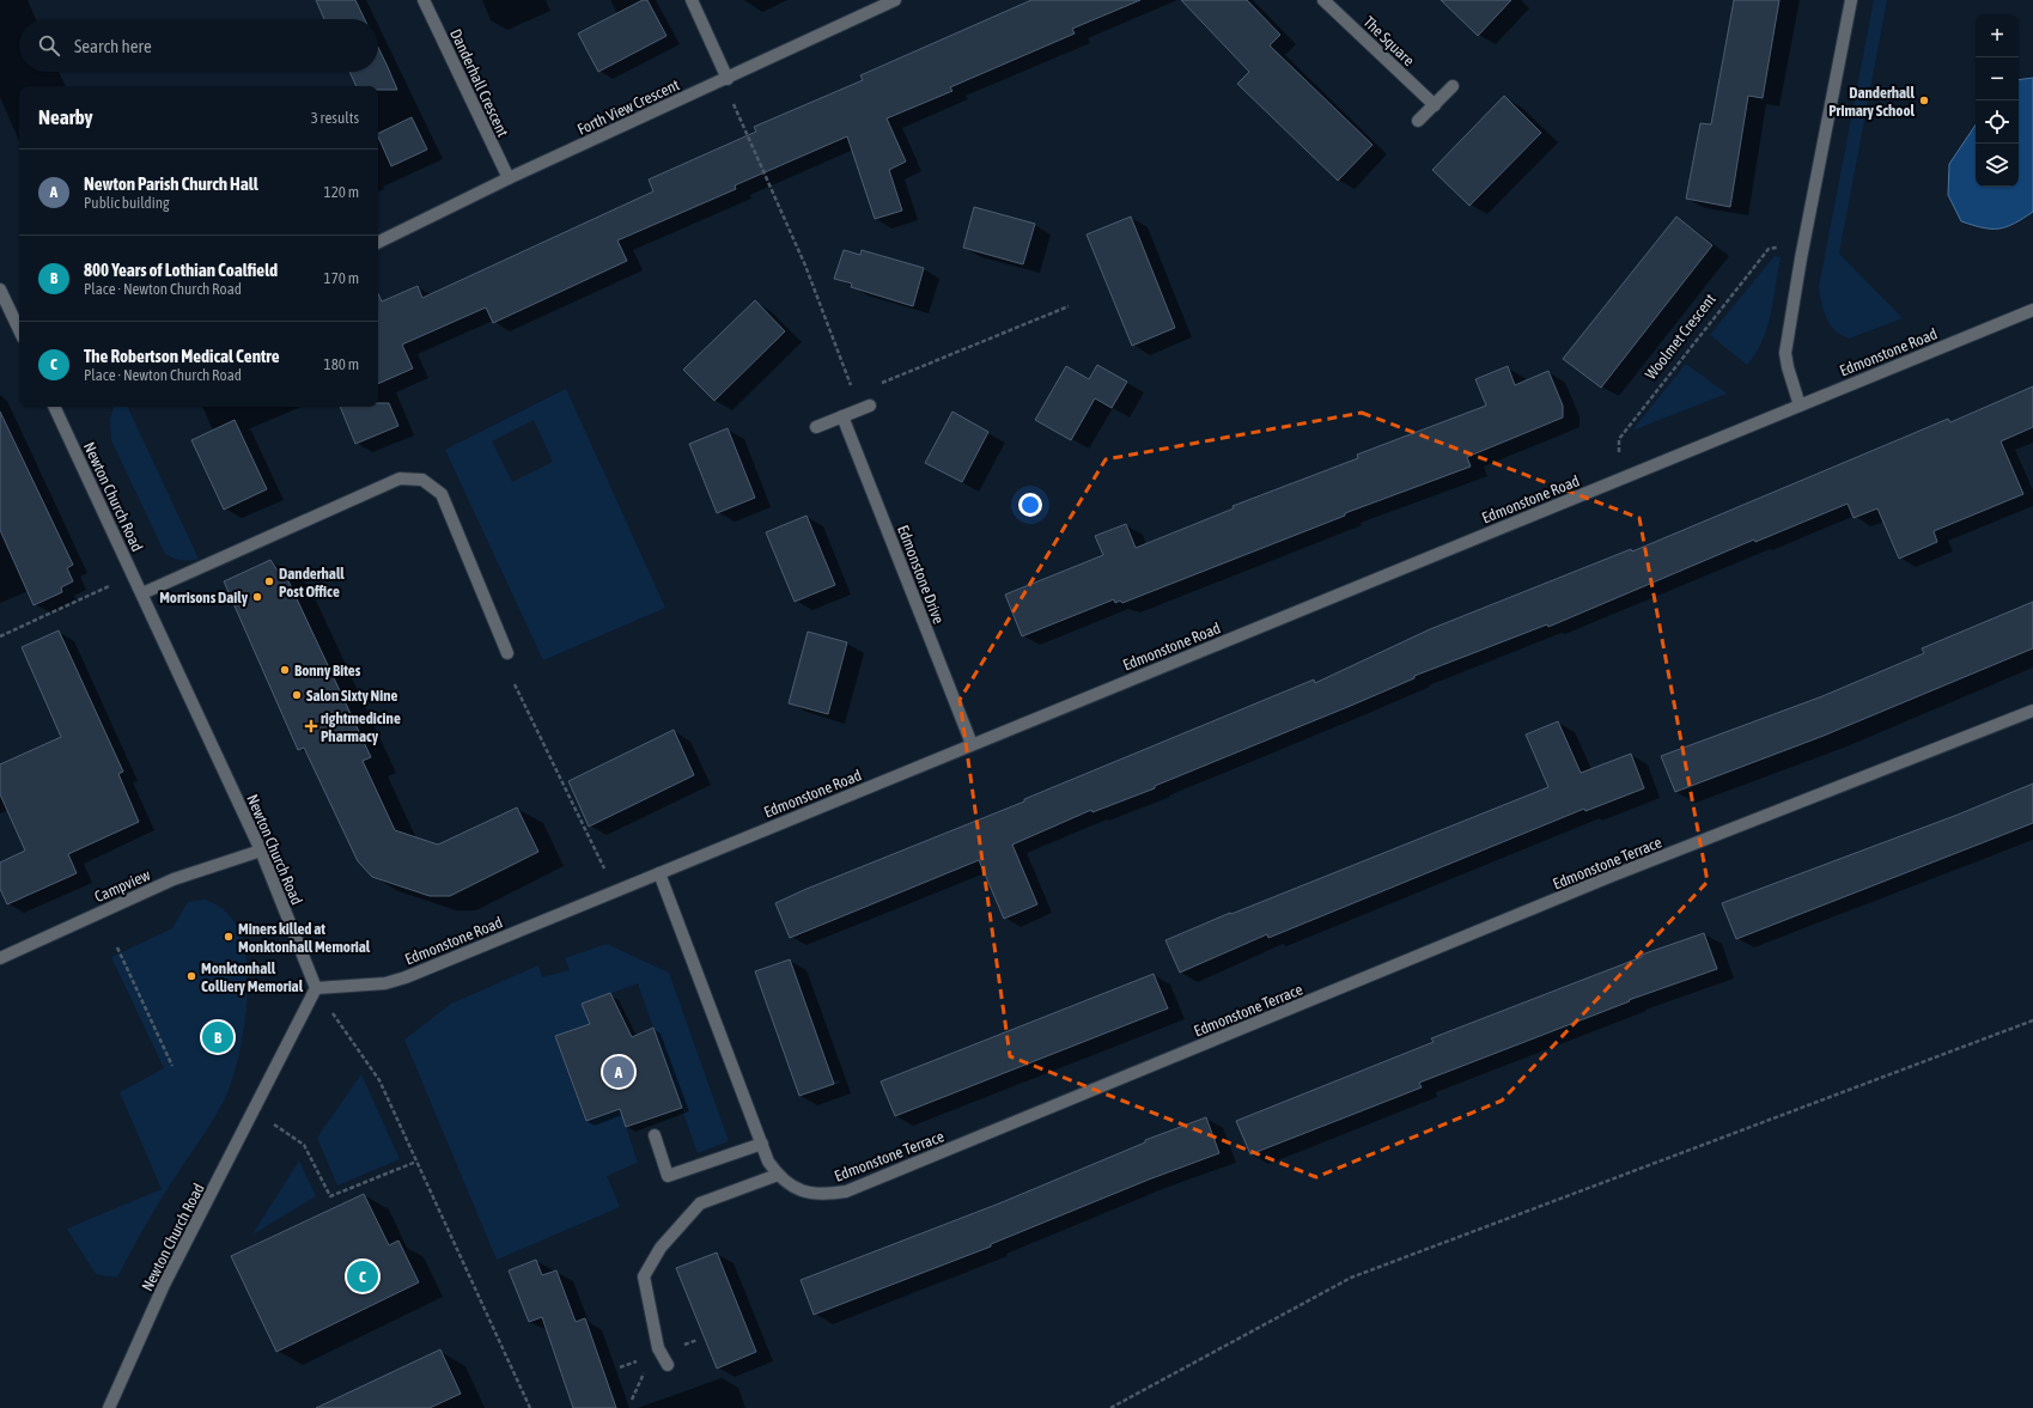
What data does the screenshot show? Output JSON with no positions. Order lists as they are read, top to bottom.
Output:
{
  "streets": {
    "street": [
      "The Square",
      "Danderhall Crescent",
      "Forth View Crescent",
      "Edmonstone Road",
      "Newton Church Road",
      "Edmonstone Drive",
      "Edmonstone Terrace",
      "Campview"
    ],
    "path": ["Woolmet Crescent"]
  },
  "crossings": [
    ["Danderhall Crescent", "Forth View Crescent"],
    ["Woolmet Crescent", "Edmonstone Road"],
    ["Edmonstone Road", "Newton Church Road"],
    ["Edmonstone Road", "Edmonstone Drive"],
    ["Edmonstone Road", "Edmonstone Terrace"],
    ["Newton Church Road", "Campview"]
  ],
  "places": {
    "other": [
      "Danderhall Primary School",
      "Danderhall Post Office",
      "Morrisons Daily",
      "Bonny Bites",
      "Salon Sixty Nine",
      "Miners killed at Monktonhall Memorial",
      "Monktonhall Colliery Memorial"
    ],
    "health": ["rightmedicine Pharmacy"]
  },
  "page": {
    "map_buttons": ["+", "−"],
    "search": "Search here",
    "heading": ["Nearby", "3 results"],
    "list": [
      {
        "mark": "A",
        "name": "Newton Parish Church Hall",
        "note": "Public building",
        "value": "120 m"
      },
      {
        "mark": "B",
        "name": "800 Years of Lothian Coalfield",
        "note": "Place · Newton Church Road",
        "value": "170 m"
      },
      {
        "mark": "C",
        "name": "The Robertson Medical Centre",
        "note": "Place · Newton Church Road",
        "value": "180 m"
      }
    ],
    "pins": ["B", "A", "C"]
  }
}
